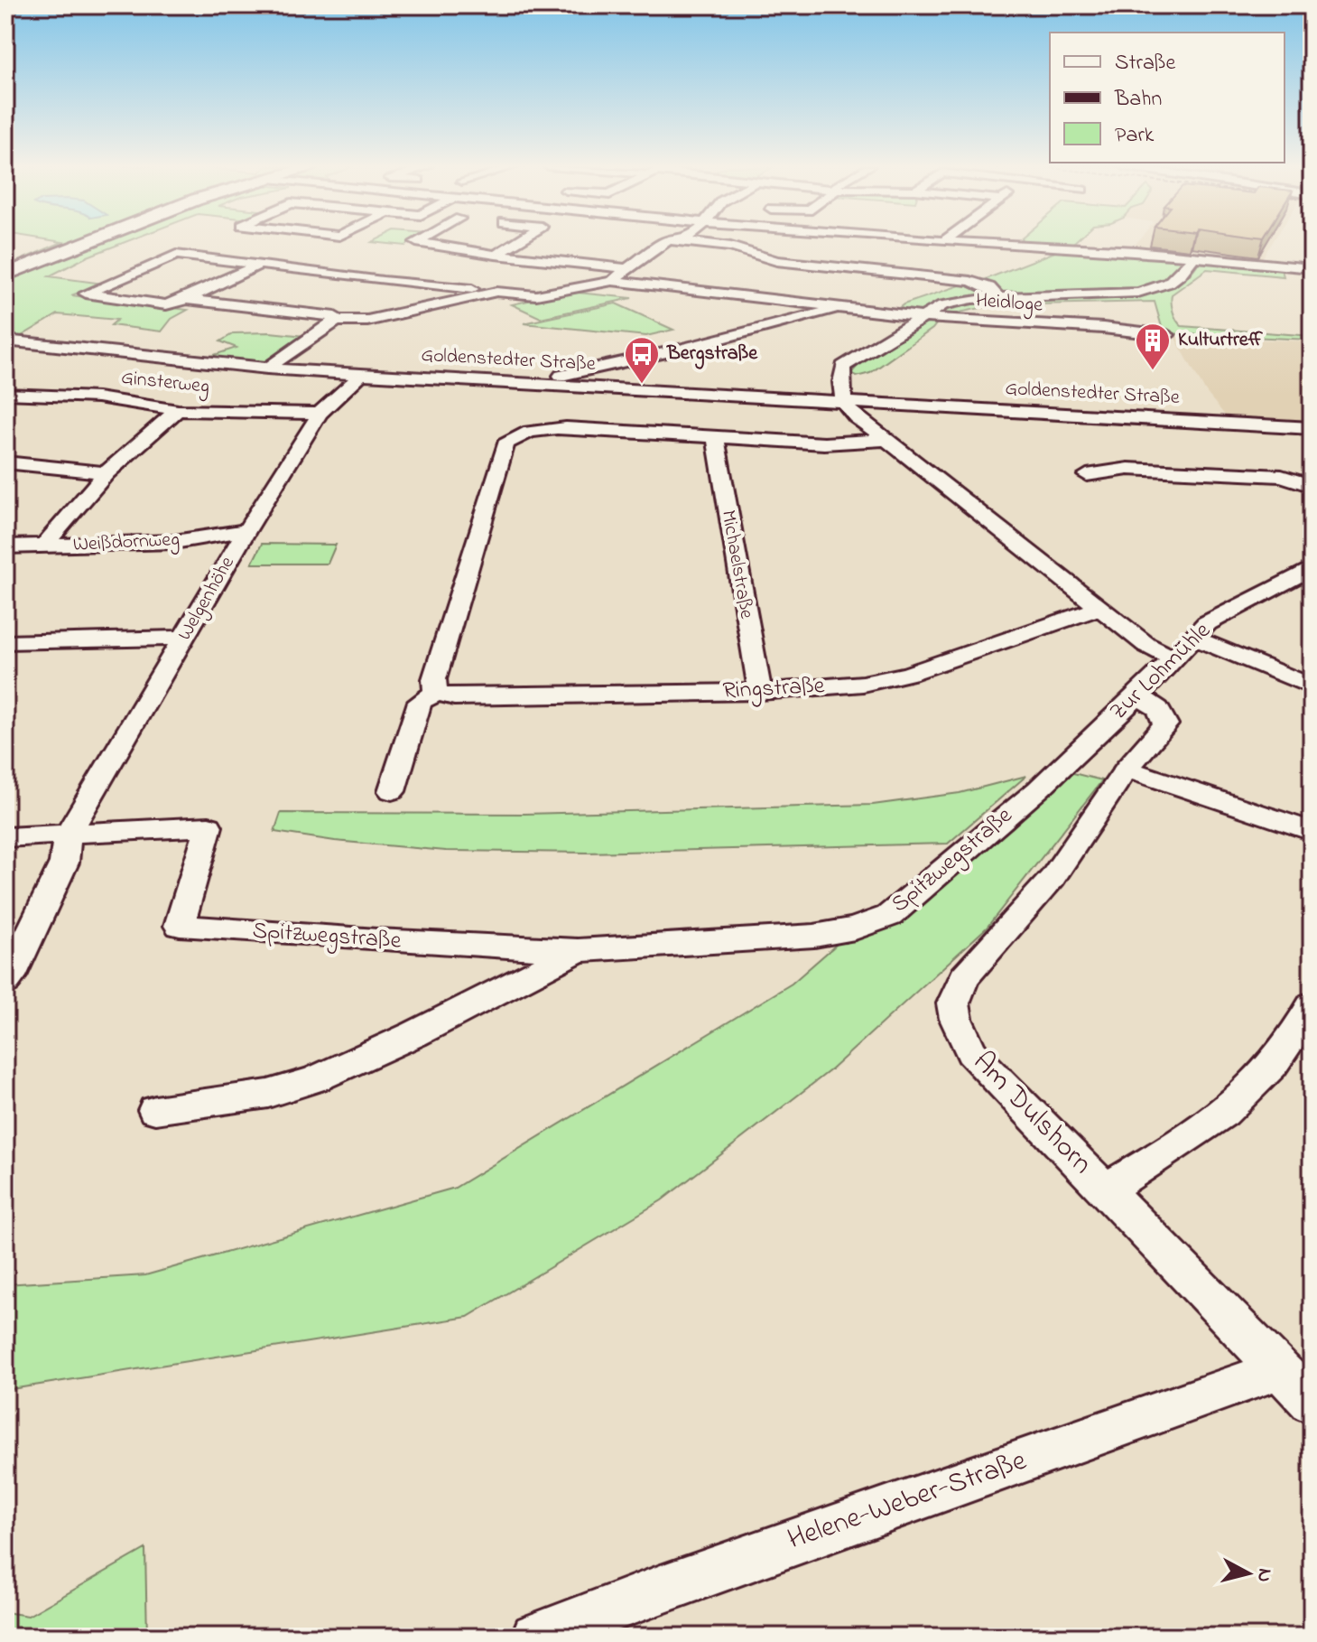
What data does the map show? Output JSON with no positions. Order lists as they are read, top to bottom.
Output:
{
  "streets": {
    "street": [
      "Heidloge",
      "Goldenstedter Straße",
      "Ginsterweg",
      "Weißdornweg",
      "Michaelstraße",
      "Welgenhöhe",
      "Zur Lohmühle",
      "Ringstraße",
      "Spitzwegstraße",
      "Am Dulshorn",
      "Helene-Weber-Straße"
    ]
  },
  "crossings": [
    ["Heidloge", "Goldenstedter Straße"],
    ["Goldenstedter Straße", "Welgenhöhe"],
    ["Ginsterweg", "Welgenhöhe"],
    ["Weißdornweg", "Welgenhöhe"],
    ["Michaelstraße", "Ringstraße"],
    ["Welgenhöhe", "Spitzwegstraße"],
    ["Zur Lohmühle", "Spitzwegstraße"],
    ["Zur Lohmühle", "Am Dulshorn"],
    ["Am Dulshorn", "Helene-Weber-Straße"]
  ],
  "places": {
    "building": ["Kulturtreff"],
    "bus stop": ["Bergstraße"]
  },
  "legend": ["Straße", "Bahn", "Park"],
  "north": "right"
}
